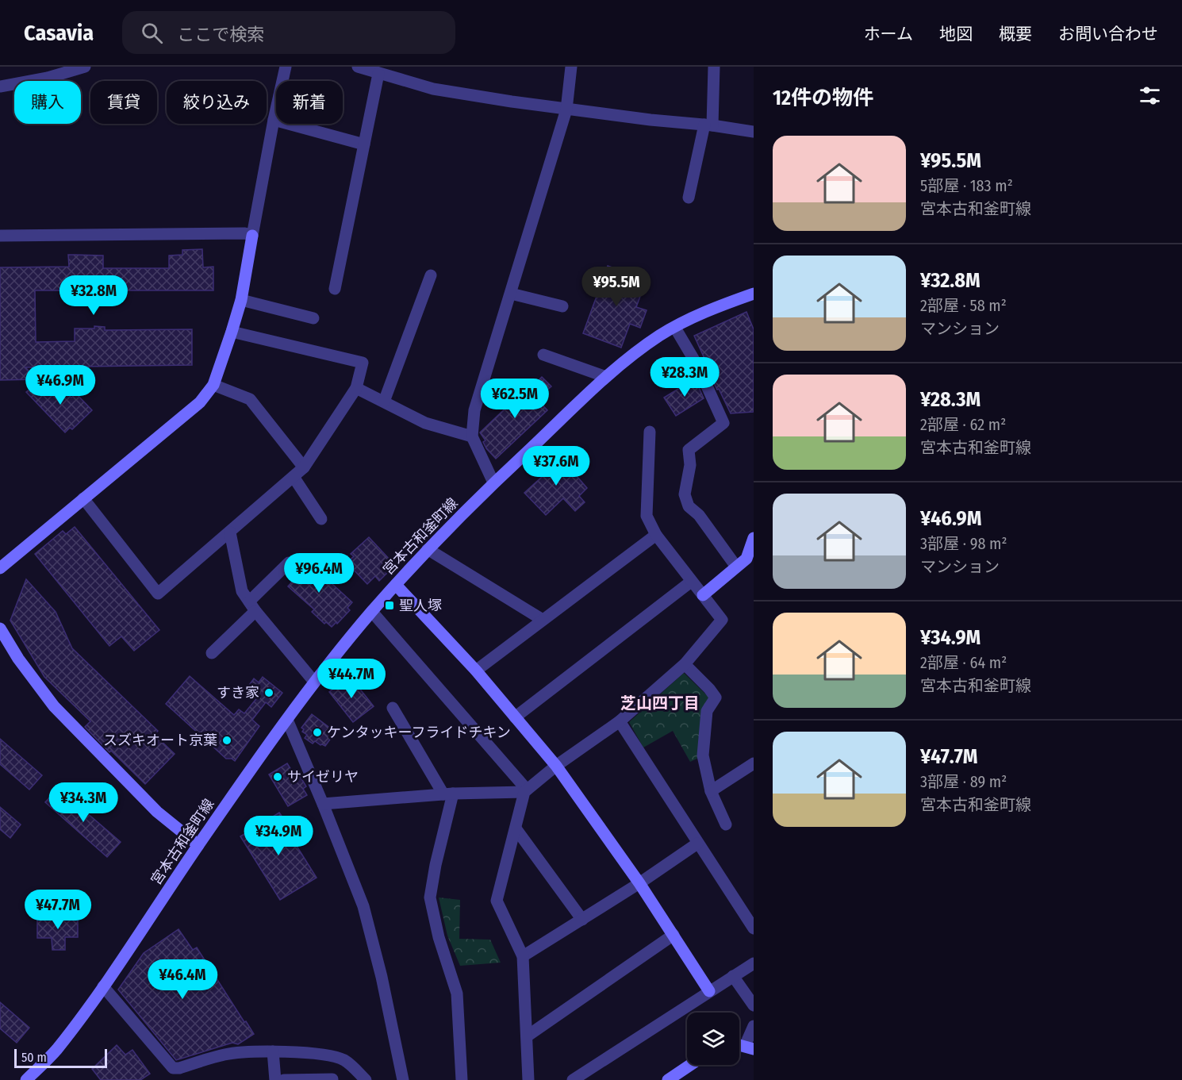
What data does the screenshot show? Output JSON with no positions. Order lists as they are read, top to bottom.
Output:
{
  "streets": {
    "street": ["宮本古和釜町線"]
  },
  "districts": ["芝山四丁目"],
  "places": {
    "transit": ["聖人塚"],
    "other": [
      "すき家",
      "ケンタッキーフライドチキン",
      "スズキオート京葉",
      "サイゼリヤ"
    ]
  },
  "scale_bar": "50 m",
  "page": {
    "header": "Casavia",
    "search": "ここで検索",
    "nav": [
      "ホーム",
      "地図",
      "概要",
      "お問い合わせ"
    ],
    "heading": "12件の物件",
    "chip": [
      "購入",
      "賃貸",
      "絞り込み",
      "新着"
    ],
    "list": [
      {
        "name": "¥95.5M",
        "note": "5部屋 · 183 m² · 宮本古和釜町線"
      },
      {
        "name": "¥32.8M",
        "note": "2部屋 · 58 m² · マンション"
      },
      {
        "name": "¥28.3M",
        "note": "2部屋 · 62 m² · 宮本古和釜町線"
      },
      {
        "name": "¥46.9M",
        "note": "3部屋 · 98 m² · マンション"
      },
      {
        "name": "¥34.9M",
        "note": "2部屋 · 64 m² · 宮本古和釜町線"
      },
      {
        "name": "¥47.7M",
        "note": "3部屋 · 89 m² · 宮本古和釜町線"
      }
    ],
    "price": [
      "¥95.5M",
      "¥32.8M",
      "¥28.3M",
      "¥46.9M",
      "¥62.5M",
      "¥37.6M",
      "¥96.4M",
      "¥44.7M",
      "¥34.3M",
      "¥34.9M",
      "¥47.7M",
      "¥46.4M"
    ],
    "scale": "50 m"
  }
}
